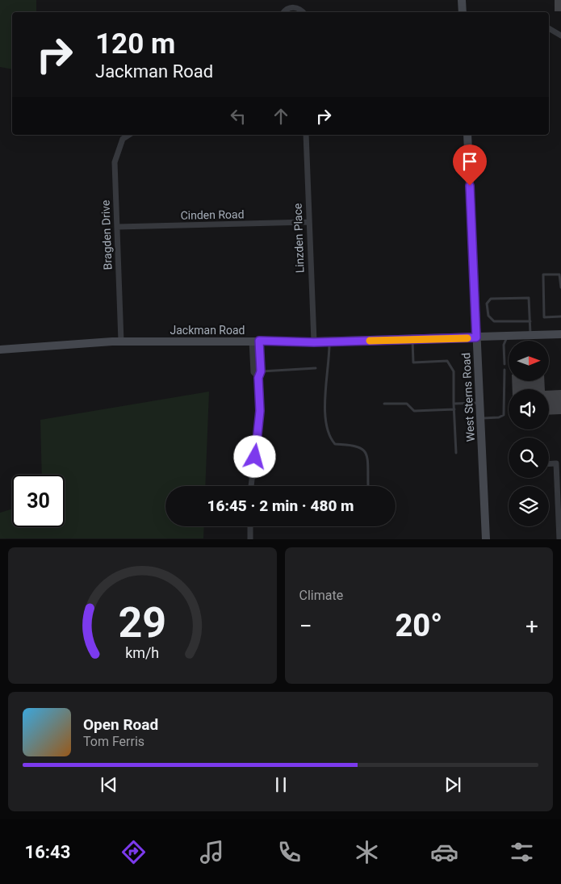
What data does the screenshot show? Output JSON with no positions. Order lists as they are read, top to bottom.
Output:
{
  "streets": {
    "street": [
      "Cinden Road",
      "Bragden Drive",
      "Linzden Place",
      "Jackman Road",
      "West Sterns Road"
    ]
  },
  "crossings": [
    ["Cinden Road", "Bragden Drive"],
    ["Cinden Road", "Linzden Place"],
    ["Bragden Drive", "Jackman Road"],
    ["Linzden Place", "Jackman Road"],
    ["Jackman Road", "West Sterns Road"]
  ],
  "north": "right",
  "page": {
    "turn": ["120 m", "Jackman Road"],
    "limit": "30",
    "trip": "16:45 · 2 min · 480 m",
    "tile": "Climate",
    "heat": ["−", "20°", "+"],
    "song": ["Open Road", "Tom Ferris"],
    "tabs": "16:43",
    "gauge": ["29", "km/h"]
  }
}
